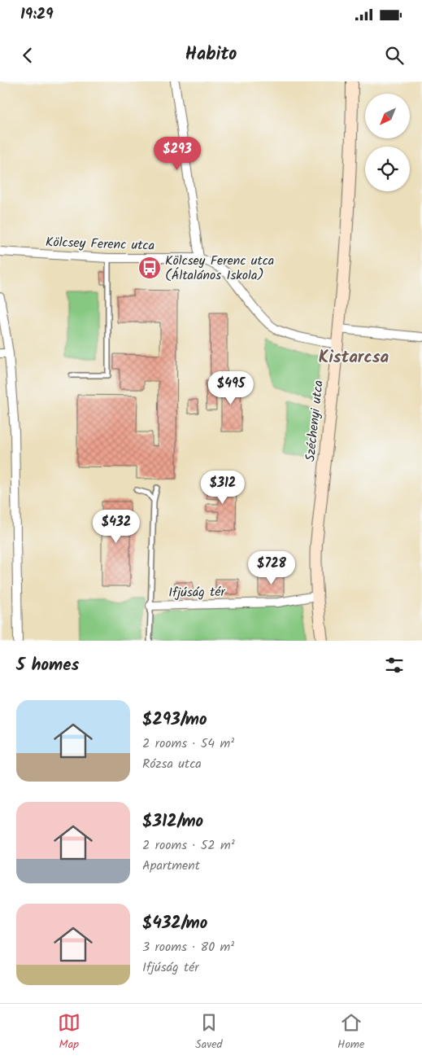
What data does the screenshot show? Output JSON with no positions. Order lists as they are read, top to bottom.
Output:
{
  "streets": {
    "main road": ["Széchenyi utca"],
    "street": ["Kölcsey Ferenc utca", "Ifjúság tér"]
  },
  "crossings": [
    ["Széchenyi utca", "Ifjúság tér"]
  ],
  "districts": ["Kistarcsa"],
  "places": {
    "bus stop": ["Kölcsey Ferenc utca (Általános Iskola)"]
  },
  "north": "bottom left",
  "page": {
    "status": "19:29",
    "header": "Habito",
    "price": [
      "$293",
      "$495",
      "$312",
      "$432",
      "$728"
    ],
    "heading": "5 homes",
    "list": [
      {
        "name": "$293/mo",
        "note": "2 rooms · 54 m² · Rózsa utca"
      },
      {
        "name": "$312/mo",
        "note": "2 rooms · 52 m² · Apartment"
      },
      {
        "name": "$432/mo",
        "note": "3 rooms · 80 m² · Ifjúság tér"
      }
    ],
    "tabs": ["Map", "Saved", "Home"]
  }
}
